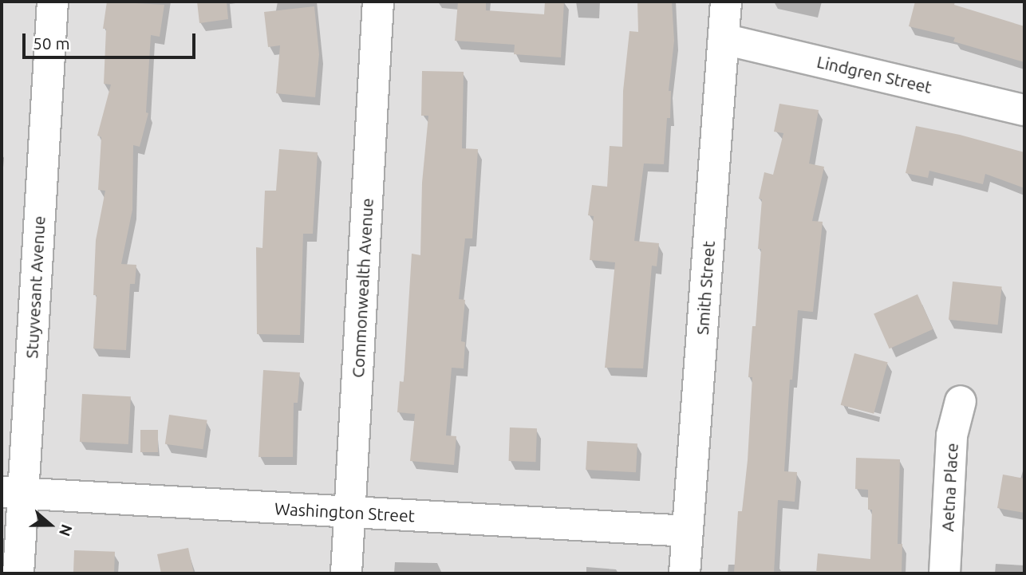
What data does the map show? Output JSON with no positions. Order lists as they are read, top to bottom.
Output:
{
  "streets": {
    "street": [
      "Lindgren Street",
      "Stuyvesant Avenue",
      "Commonwealth Avenue",
      "Smith Street",
      "Aetna Place",
      "Washington Street"
    ]
  },
  "crossings": [
    ["Lindgren Street", "Smith Street"],
    ["Stuyvesant Avenue", "Washington Street"],
    ["Commonwealth Avenue", "Washington Street"],
    ["Smith Street", "Washington Street"]
  ],
  "scale_bar": "50 m",
  "north": "right"
}
